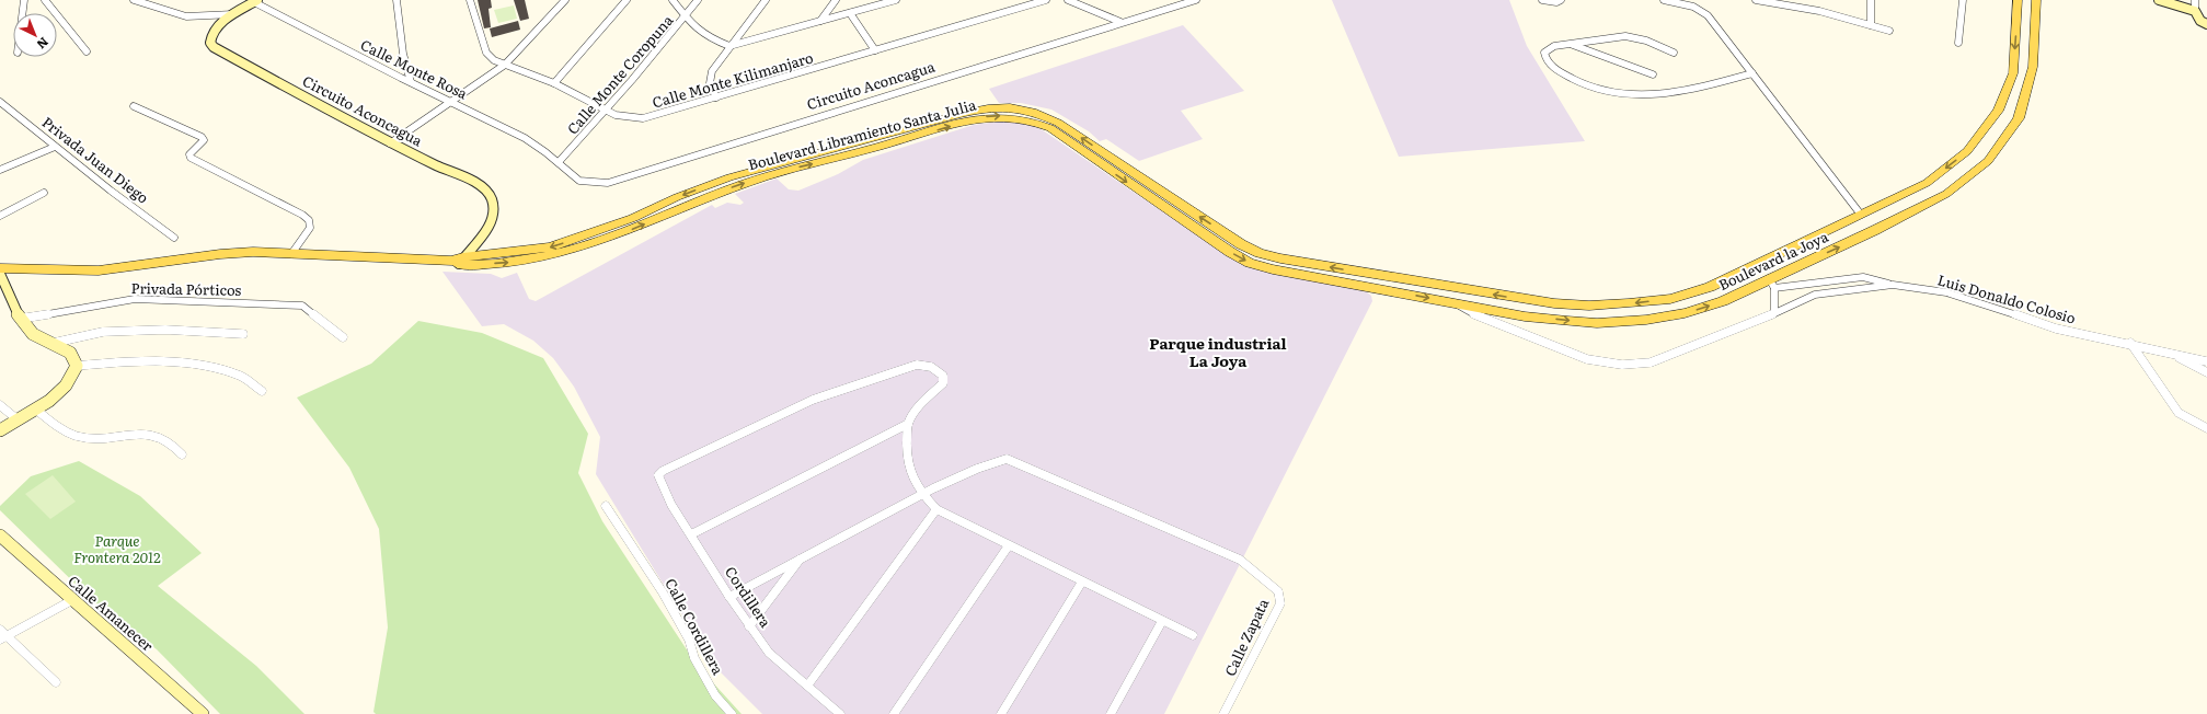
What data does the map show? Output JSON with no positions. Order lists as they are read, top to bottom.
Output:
{
  "streets": {
    "main road": ["Boulevard Libramiento Santa Julia", "Boulevard la Joya"],
    "street": [
      "Calle Monte Rosa",
      "Calle Monte Coropuna",
      "Calle Monte Kilimanjaro",
      "Circuito Aconcagua",
      "Privada Juan Diego",
      "Privada Pórticos",
      "Luis Donaldo Colosio",
      "Cordillera",
      "Calle Amanecer",
      "Calle Cordillera",
      "Calle Zapata"
    ]
  },
  "crossings": [
    ["Calle Monte Rosa", "Calle Monte Coropuna"],
    ["Calle Monte Rosa", "Circuito Aconcagua"],
    ["Calle Monte Coropuna", "Calle Monte Kilimanjaro"],
    ["Calle Monte Coropuna", "Circuito Aconcagua"],
    ["Circuito Aconcagua", "Boulevard Libramiento Santa Julia"],
    ["Boulevard Libramiento Santa Julia", "Boulevard la Joya"],
    ["Boulevard la Joya", "Luis Donaldo Colosio"],
    ["Cordillera", "Calle Zapata"]
  ],
  "districts": ["Parque industrial La Joya"],
  "parks": ["Parque Frontera 2012"],
  "north": "bottom right"
}
